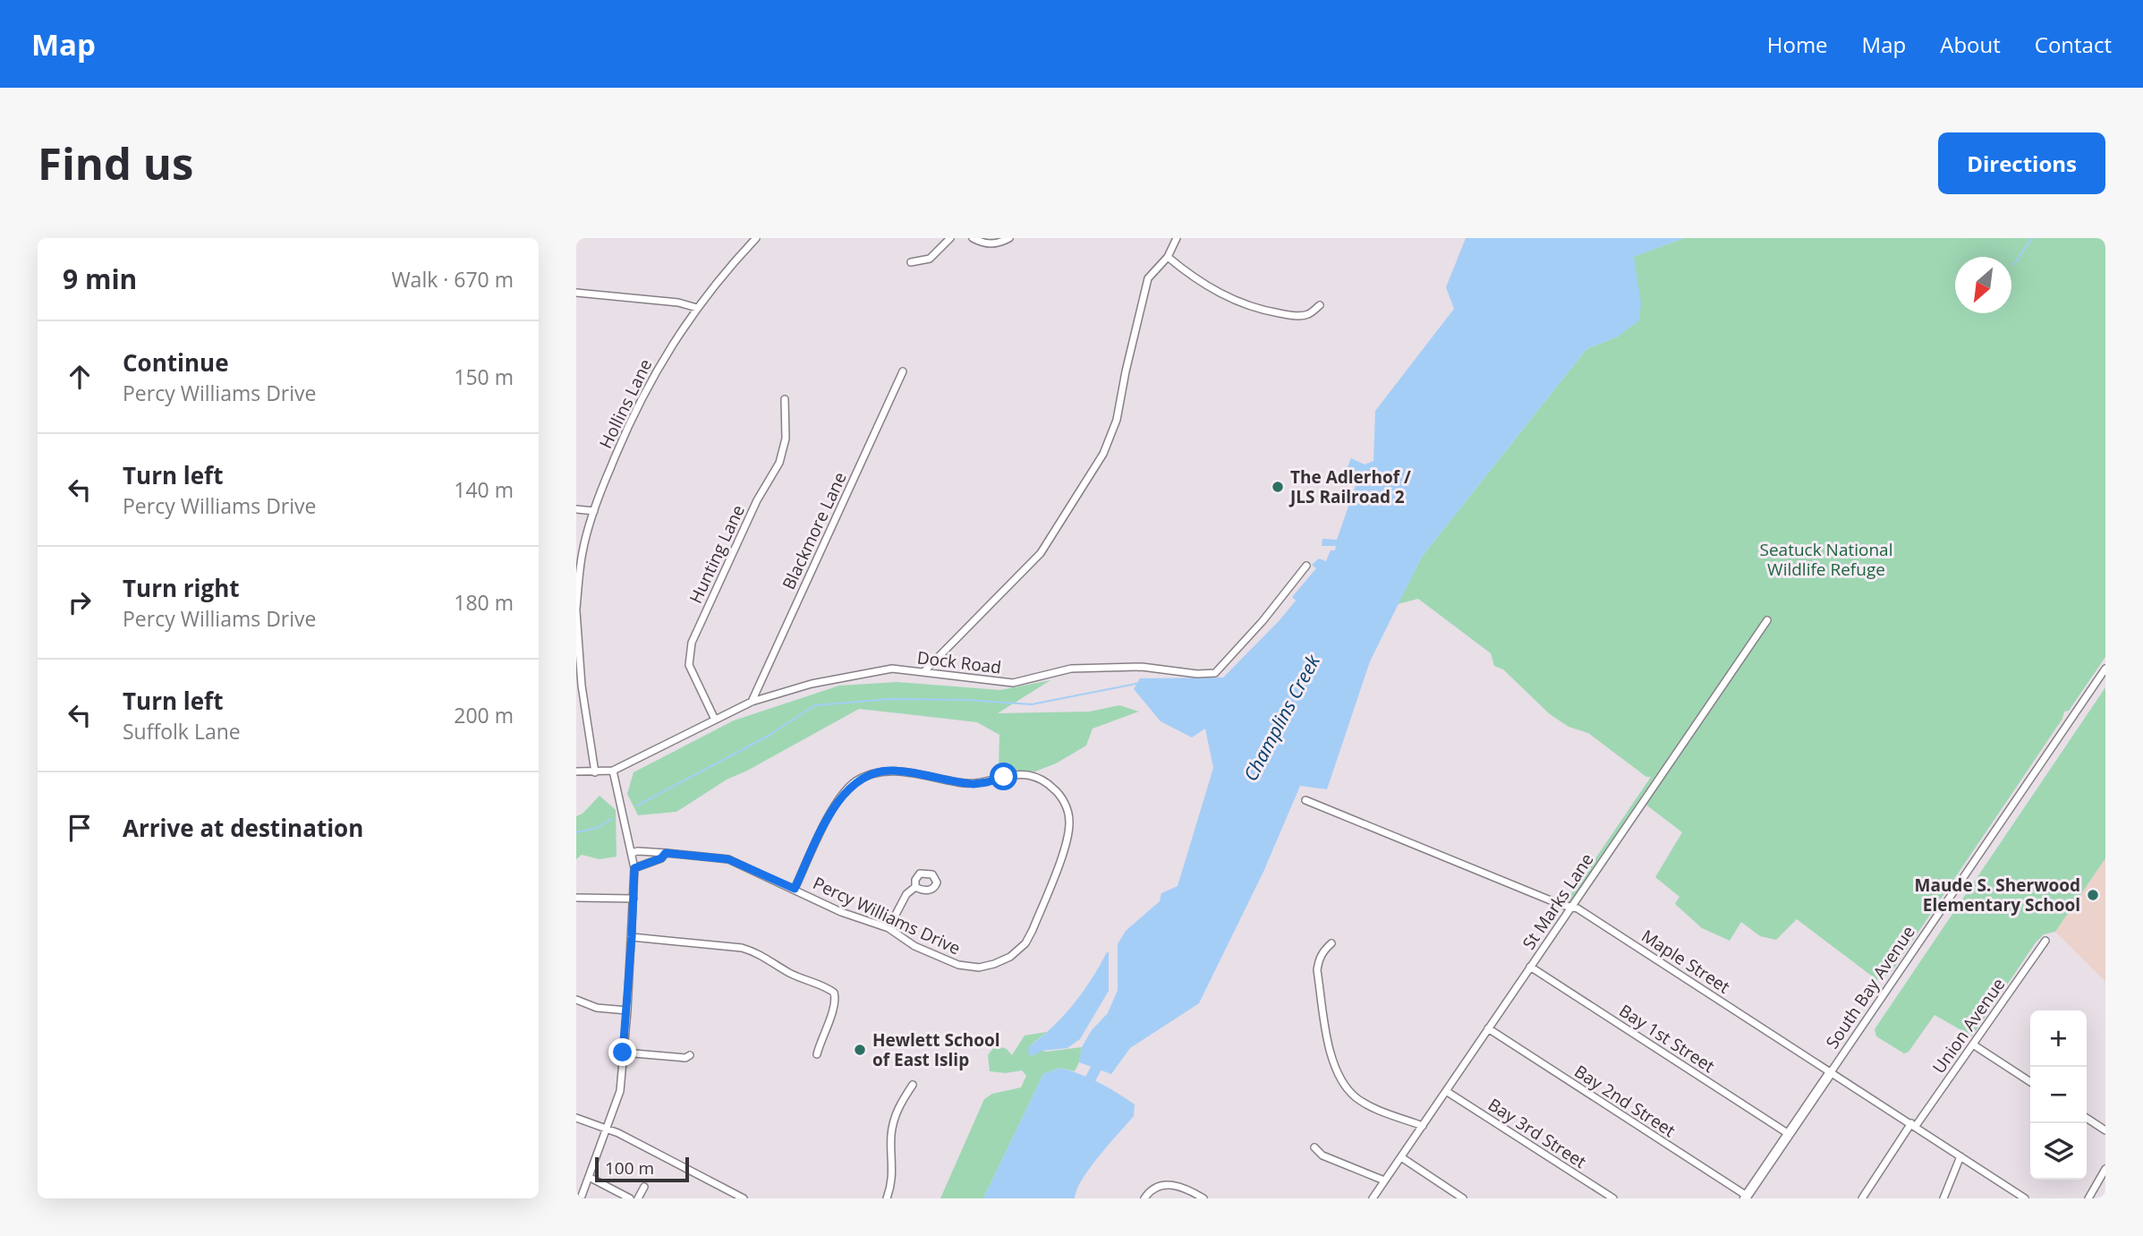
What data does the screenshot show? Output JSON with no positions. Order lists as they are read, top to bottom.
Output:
{
  "streets": {
    "street": [
      "Hollins Lane",
      "Blackmore Lane",
      "Hunting Lane",
      "Dock Road",
      "St Marks Lane",
      "Percy Williams Drive",
      "Maple Street",
      "South Bay Avenue",
      "Union Avenue",
      "Bay 1st Street",
      "Bay 2nd Street",
      "Bay 3rd Street"
    ]
  },
  "crossings": [
    ["Hollins Lane", "Dock Road"],
    ["Blackmore Lane", "Dock Road"],
    ["Hunting Lane", "Dock Road"],
    ["St Marks Lane", "Maple Street"],
    ["St Marks Lane", "Bay 1st Street"],
    ["St Marks Lane", "Bay 2nd Street"],
    ["St Marks Lane", "Bay 3rd Street"],
    ["Maple Street", "South Bay Avenue"],
    ["Maple Street", "Union Avenue"],
    ["South Bay Avenue", "Bay 1st Street"],
    ["South Bay Avenue", "Bay 2nd Street"]
  ],
  "water": ["Champlins Creek"],
  "parks": ["Seatuck National Wildlife Refuge"],
  "places": ["The Adlerhof / JLS Railroad 2", "Maude S. Sherwood Elementary School", "Hewlett School of East Islip"],
  "scale_bar": "100 m",
  "north": "bottom left",
  "page": {
    "header": "Map",
    "nav": [
      "Home",
      "Map",
      "About",
      "Contact"
    ],
    "buttons": "Directions",
    "title": "Find us",
    "heading": ["9 min", "Walk · 670 m"],
    "list": [
      ["Continue", "Percy Williams Drive", "150 m"],
      ["Turn left", "Percy Williams Drive", "140 m"],
      ["Turn right", "Percy Williams Drive", "180 m"],
      ["Turn left", "Suffolk Lane", "200 m"],
      "Arrive at destination"
    ],
    "map_buttons": ["+", "−"],
    "scale": "100 m"
  }
}
